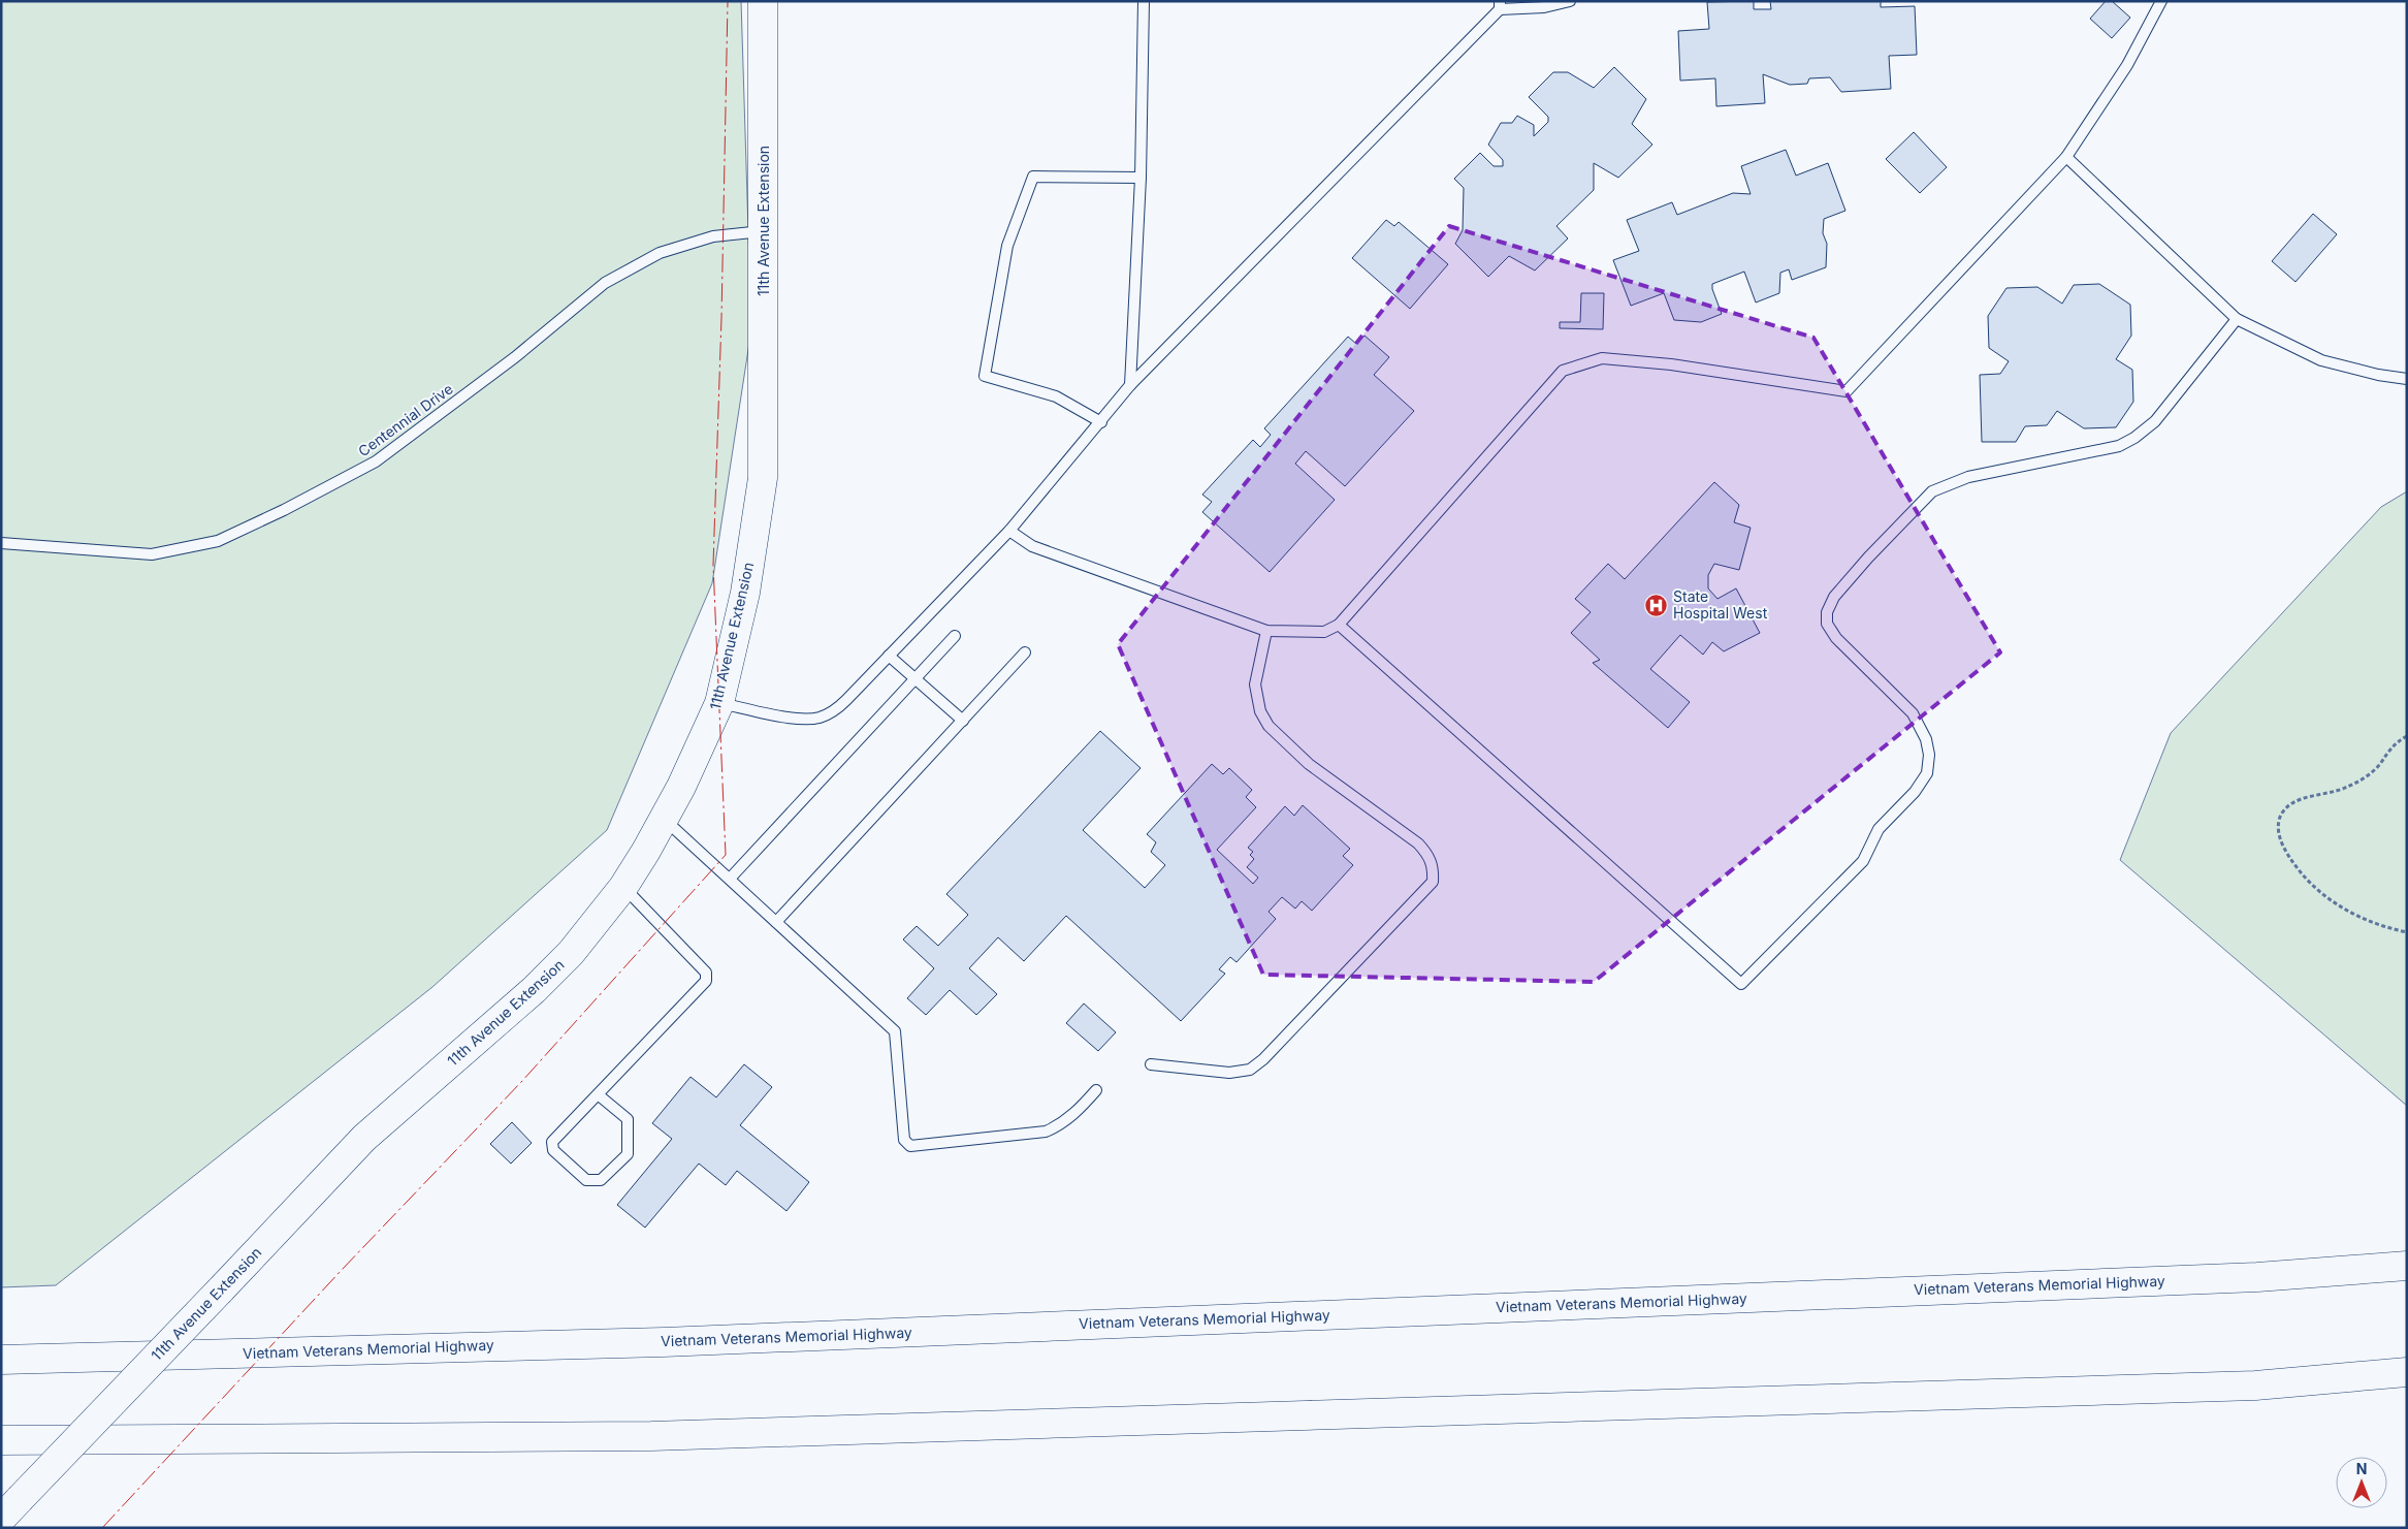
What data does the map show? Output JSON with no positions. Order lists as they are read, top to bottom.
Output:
{
  "streets": {
    "main road": ["11th Avenue Extension", "Vietnam Veterans Memorial Highway"],
    "lane": ["Centennial Drive"]
  },
  "crossings": [
    ["11th Avenue Extension", "Centennial Drive"]
  ],
  "places": {
    "hospital": ["State Hospital West"]
  },
  "north": "top"
}
